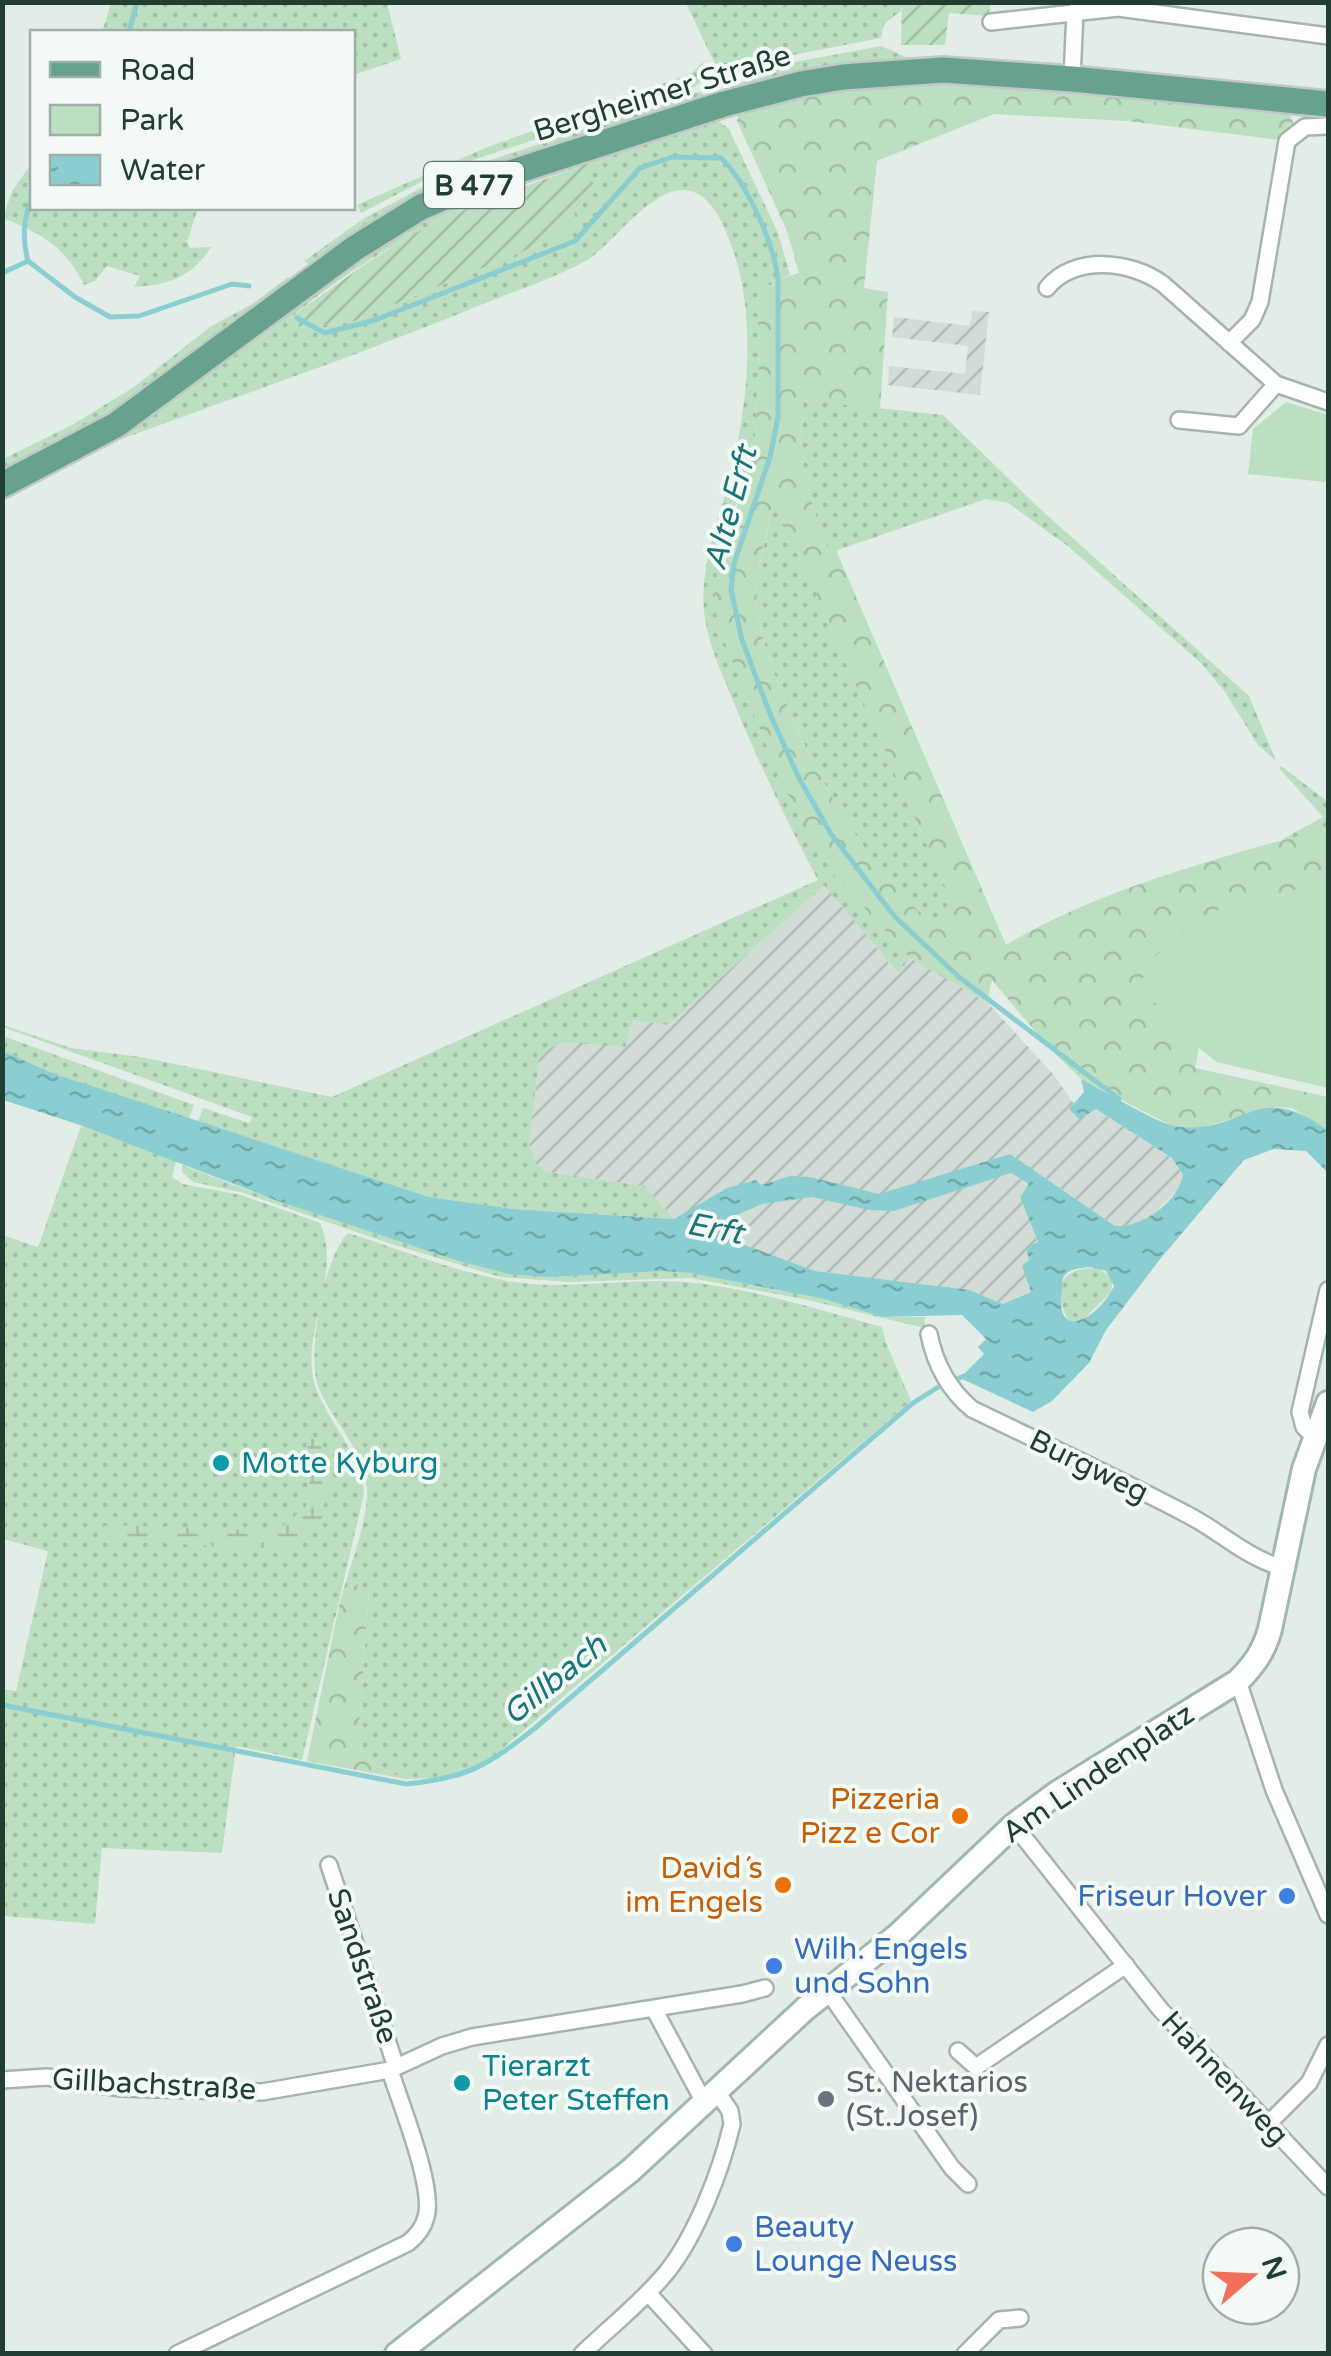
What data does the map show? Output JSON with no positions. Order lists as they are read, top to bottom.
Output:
{
  "streets": {
    "main road": ["Bergheimer Straße", "B 477", "Am Lindenplatz"],
    "street": [
      "Burgweg",
      "Sandstraße",
      "Hahnenweg",
      "Gillbachstraße"
    ]
  },
  "crossings": [
    ["Am Lindenplatz", "Hahnenweg"],
    ["Sandstraße", "Gillbachstraße"]
  ],
  "water": ["Alte Erft", "Erft", "Gillbach"],
  "places": [
    "Motte Kyburg",
    "Pizzeria Pizz e Cor",
    "David´s im Engels",
    "Friseur Hover",
    "Wilh. Engels und Sohn",
    "Tierarzt Peter Steffen",
    "St. Nektarios (St.Josef)",
    "Beauty Lounge Neuss"
  ],
  "legend": ["Road", "Park", "Water"],
  "north": "right"
}
